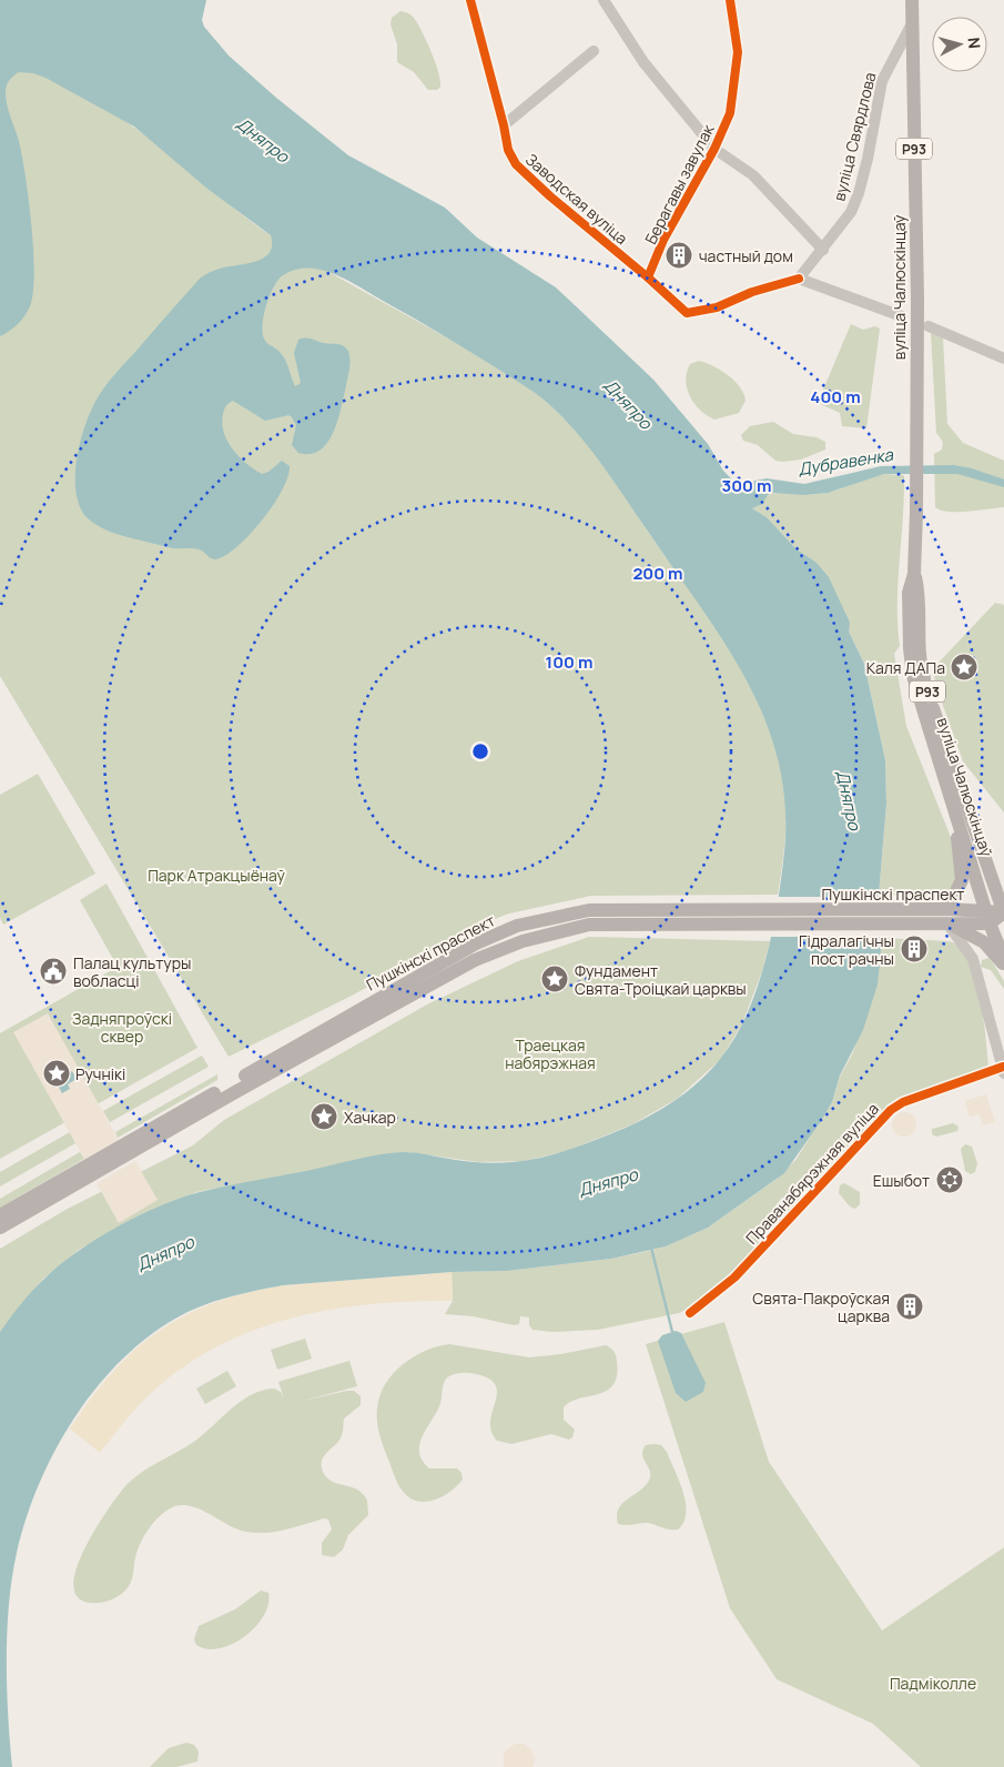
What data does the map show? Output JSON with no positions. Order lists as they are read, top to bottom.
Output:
{
  "streets": {
    "main road": ["Р93", "вуліца Чалюскінцаў", "Пушкінскі праспект"],
    "street": [
      "вуліца Свярдлова",
      "Берагавы завулак",
      "Заводская вуліца",
      "Праванабярэжная вуліца"
    ]
  },
  "crossings": [
    ["вуліца Свярдлова", "вуліца Чалюскінцаў"],
    ["Р93", "вуліца Чалюскінцаў"],
    ["Р93", "Пушкінскі праспект"],
    ["Берагавы завулак", "Заводская вуліца"],
    ["вуліца Чалюскінцаў", "Пушкінскі праспект"]
  ],
  "water": ["Дняпро", "Дубравенка"],
  "parks": [
    "Парк Атракцыёнаў",
    "Задняпроўскі сквер",
    "Траецкая набярэжная",
    "Падміколле"
  ],
  "places": {
    "building": ["частный дом", "Гідралагічны пост рачны", "Свята-Пакроўская царква"],
    "place": [
      "Каля ДАПа",
      "Фундамент Свята-Троіцкай царквы",
      "Ручнікі",
      "Хачкар"
    ],
    "public building": ["Палац культуры вобласці"],
    "synagogue": ["Ешыбот"]
  },
  "north": "right",
  "rings": [
    "400 m",
    "300 m",
    "200 m",
    "100 m"
  ]
}
